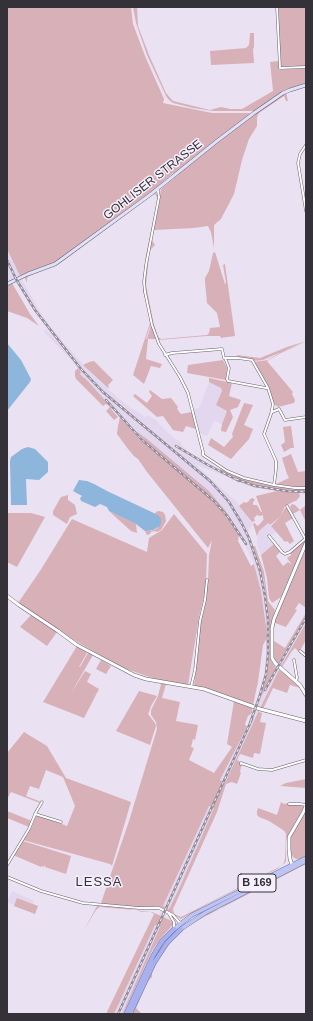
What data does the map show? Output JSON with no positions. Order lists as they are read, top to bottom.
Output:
{
  "streets": {
    "highway": ["B 169"],
    "main road": ["GOHLISER STRASSE"]
  },
  "districts": ["LESSA"]
}
